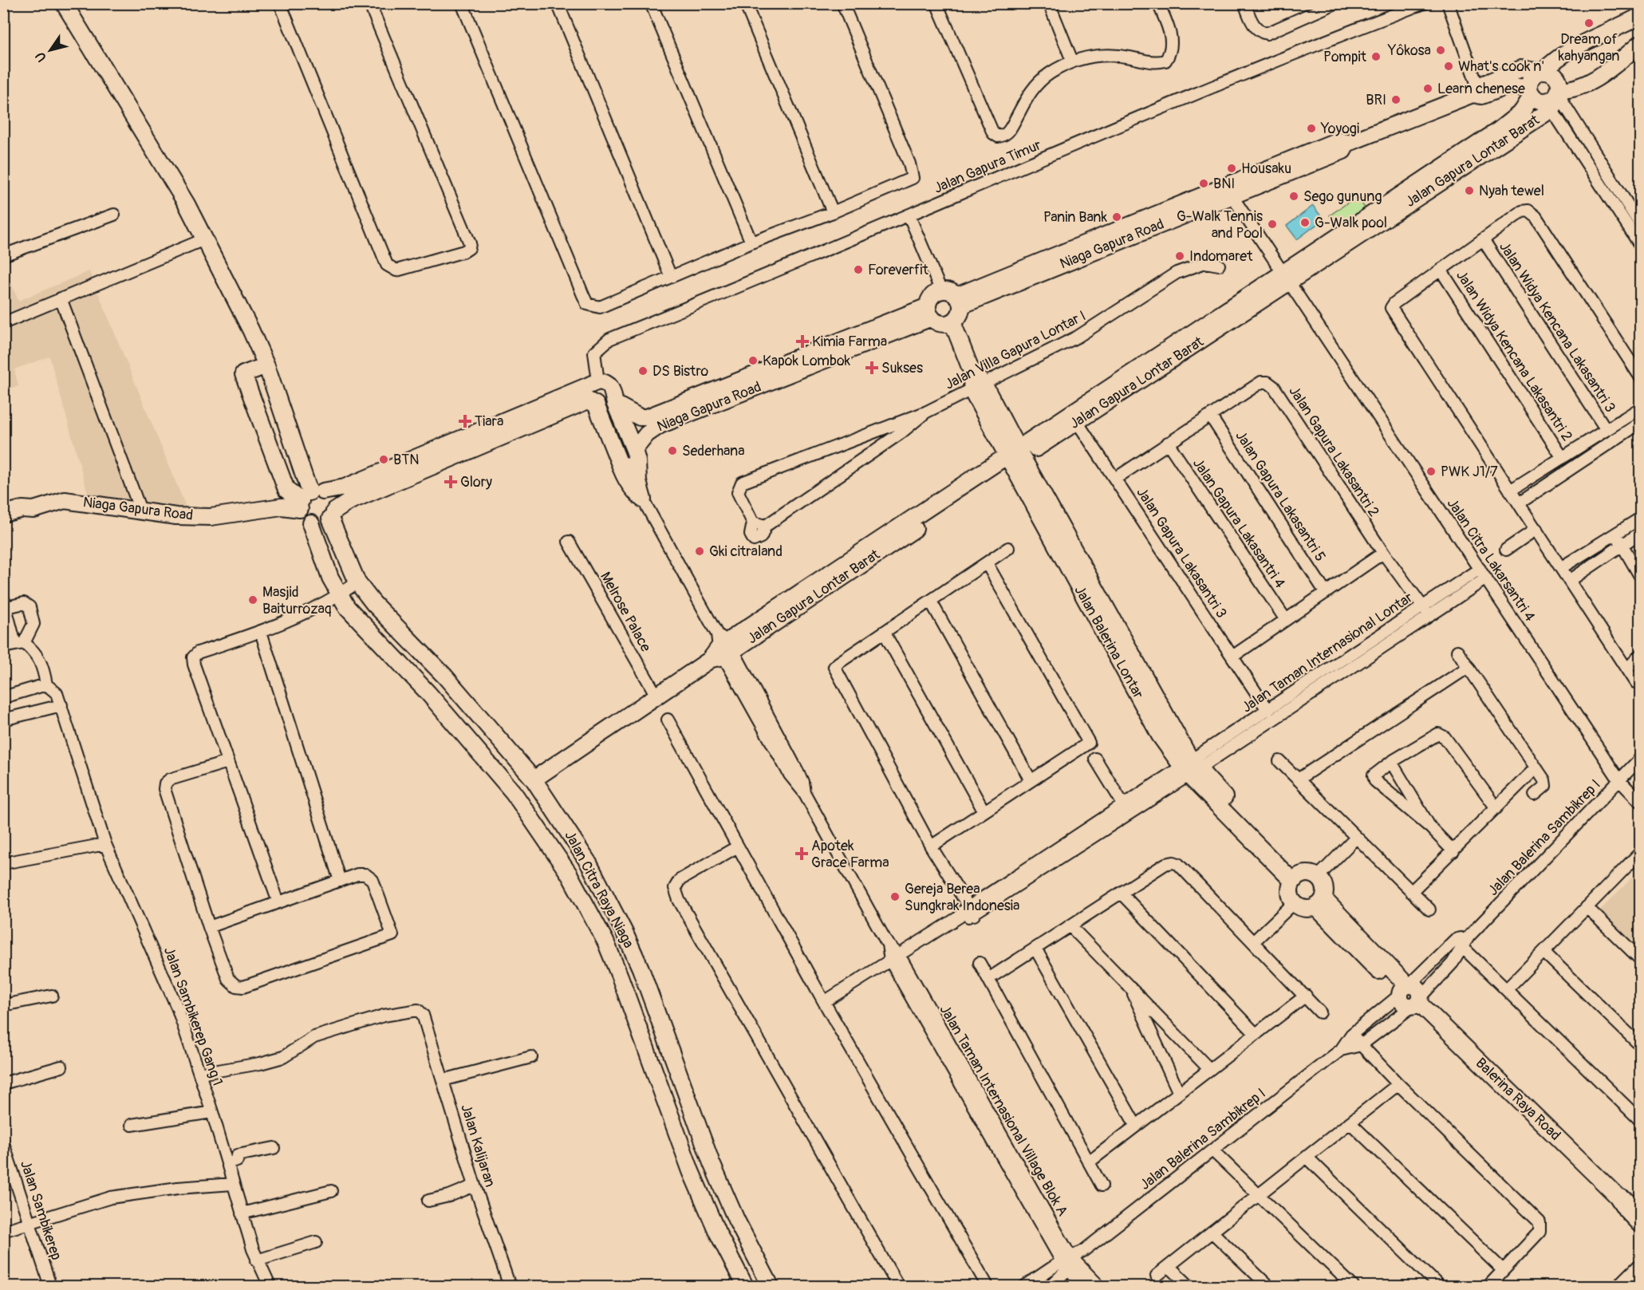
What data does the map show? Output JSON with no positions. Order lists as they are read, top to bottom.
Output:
{
  "streets": {
    "street": [
      "Jalan Gapura Lontar Barat",
      "Jalan Gapura Timur",
      "Niaga Gapura Road",
      "Jalan Widya Kencana Lakasantri 3",
      "Jalan Villa Gapura Lontar I",
      "Jalan Widya Kencana Lakasantri 2",
      "Jalan Gapura Lakasantri 2",
      "Jalan Gapura Lakasantri 5",
      "Jalan Gapura Lakasantri 4",
      "Jalan Gapura Lakasantri 3",
      "Jalan Citra Lakarsantri 4",
      "Melrose Palace",
      "Jalan Balerina Lontar",
      "Jalan Taman Internasional Lontar",
      "Jalan Balerina Sambikrep I",
      "Jalan Citra Raya Niaga",
      "Jalan Sambikerep Gang 1",
      "Balerina Raya Road",
      "Jalan Taman Internasional Village Blok A",
      "Jalan Kalijaran",
      "Jalan Sambikerep"
    ]
  },
  "crossings": [
    ["Jalan Gapura Lontar Barat", "Jalan Gapura Lakasantri 3"],
    ["Jalan Gapura Lontar Barat", "Jalan Citra Lakarsantri 4"],
    ["Jalan Gapura Lontar Barat", "Melrose Palace"],
    ["Jalan Gapura Lontar Barat", "Jalan Balerina Lontar"],
    ["Jalan Gapura Lontar Barat", "Jalan Citra Raya Niaga"],
    ["Jalan Gapura Lontar Barat", "Jalan Taman Internasional Village Blok A"],
    ["Jalan Gapura Timur", "Niaga Gapura Road"],
    ["Niaga Gapura Road", "Jalan Citra Lakarsantri 4"],
    ["Niaga Gapura Road", "Jalan Citra Raya Niaga"],
    ["Jalan Villa Gapura Lontar I", "Jalan Balerina Lontar"],
    ["Jalan Gapura Lakasantri 2", "Jalan Gapura Lakasantri 5"],
    ["Jalan Gapura Lakasantri 2", "Jalan Gapura Lakasantri 4"],
    ["Jalan Gapura Lakasantri 2", "Jalan Gapura Lakasantri 3"],
    ["Jalan Gapura Lakasantri 2", "Jalan Taman Internasional Lontar"],
    ["Jalan Gapura Lakasantri 3", "Jalan Taman Internasional Lontar"],
    ["Jalan Citra Lakarsantri 4", "Jalan Taman Internasional Lontar"],
    ["Jalan Citra Lakarsantri 4", "Jalan Balerina Sambikrep I"],
    ["Jalan Balerina Lontar", "Jalan Taman Internasional Lontar"],
    ["Jalan Taman Internasional Lontar", "Jalan Taman Internasional Village Blok A"],
    ["Jalan Balerina Sambikrep I", "Balerina Raya Road"],
    ["Jalan Balerina Sambikrep I", "Jalan Taman Internasional Village Blok A"],
    ["Jalan Sambikerep Gang 1", "Jalan Kalijaran"]
  ],
  "places": {
    "other": [
      "Dream of kahyangan",
      "Yôkosa",
      "Pompit",
      "What's cook n'",
      "Learn chenese",
      "BRI",
      "Yoyogi",
      "Housaku",
      "BNI",
      "Nyah tewel",
      "Sego gunung",
      "Panin Bank",
      "G-Walk pool",
      "G-Walk Tennis and Pool",
      "Indomaret",
      "Foreverfit",
      "Kapok Lombok",
      "DS Bistro",
      "Sederhana",
      "BTN",
      "PWK J1/7",
      "Gki citraland",
      "Masjid Baiturrozaq",
      "Gereja Berea Sungkrak Indonesia"
    ],
    "health": [
      "Kimia Farma",
      "Sukses",
      "Tiara",
      "Glory",
      "Apotek Grace Farma"
    ]
  },
  "north": "bottom left"
}
